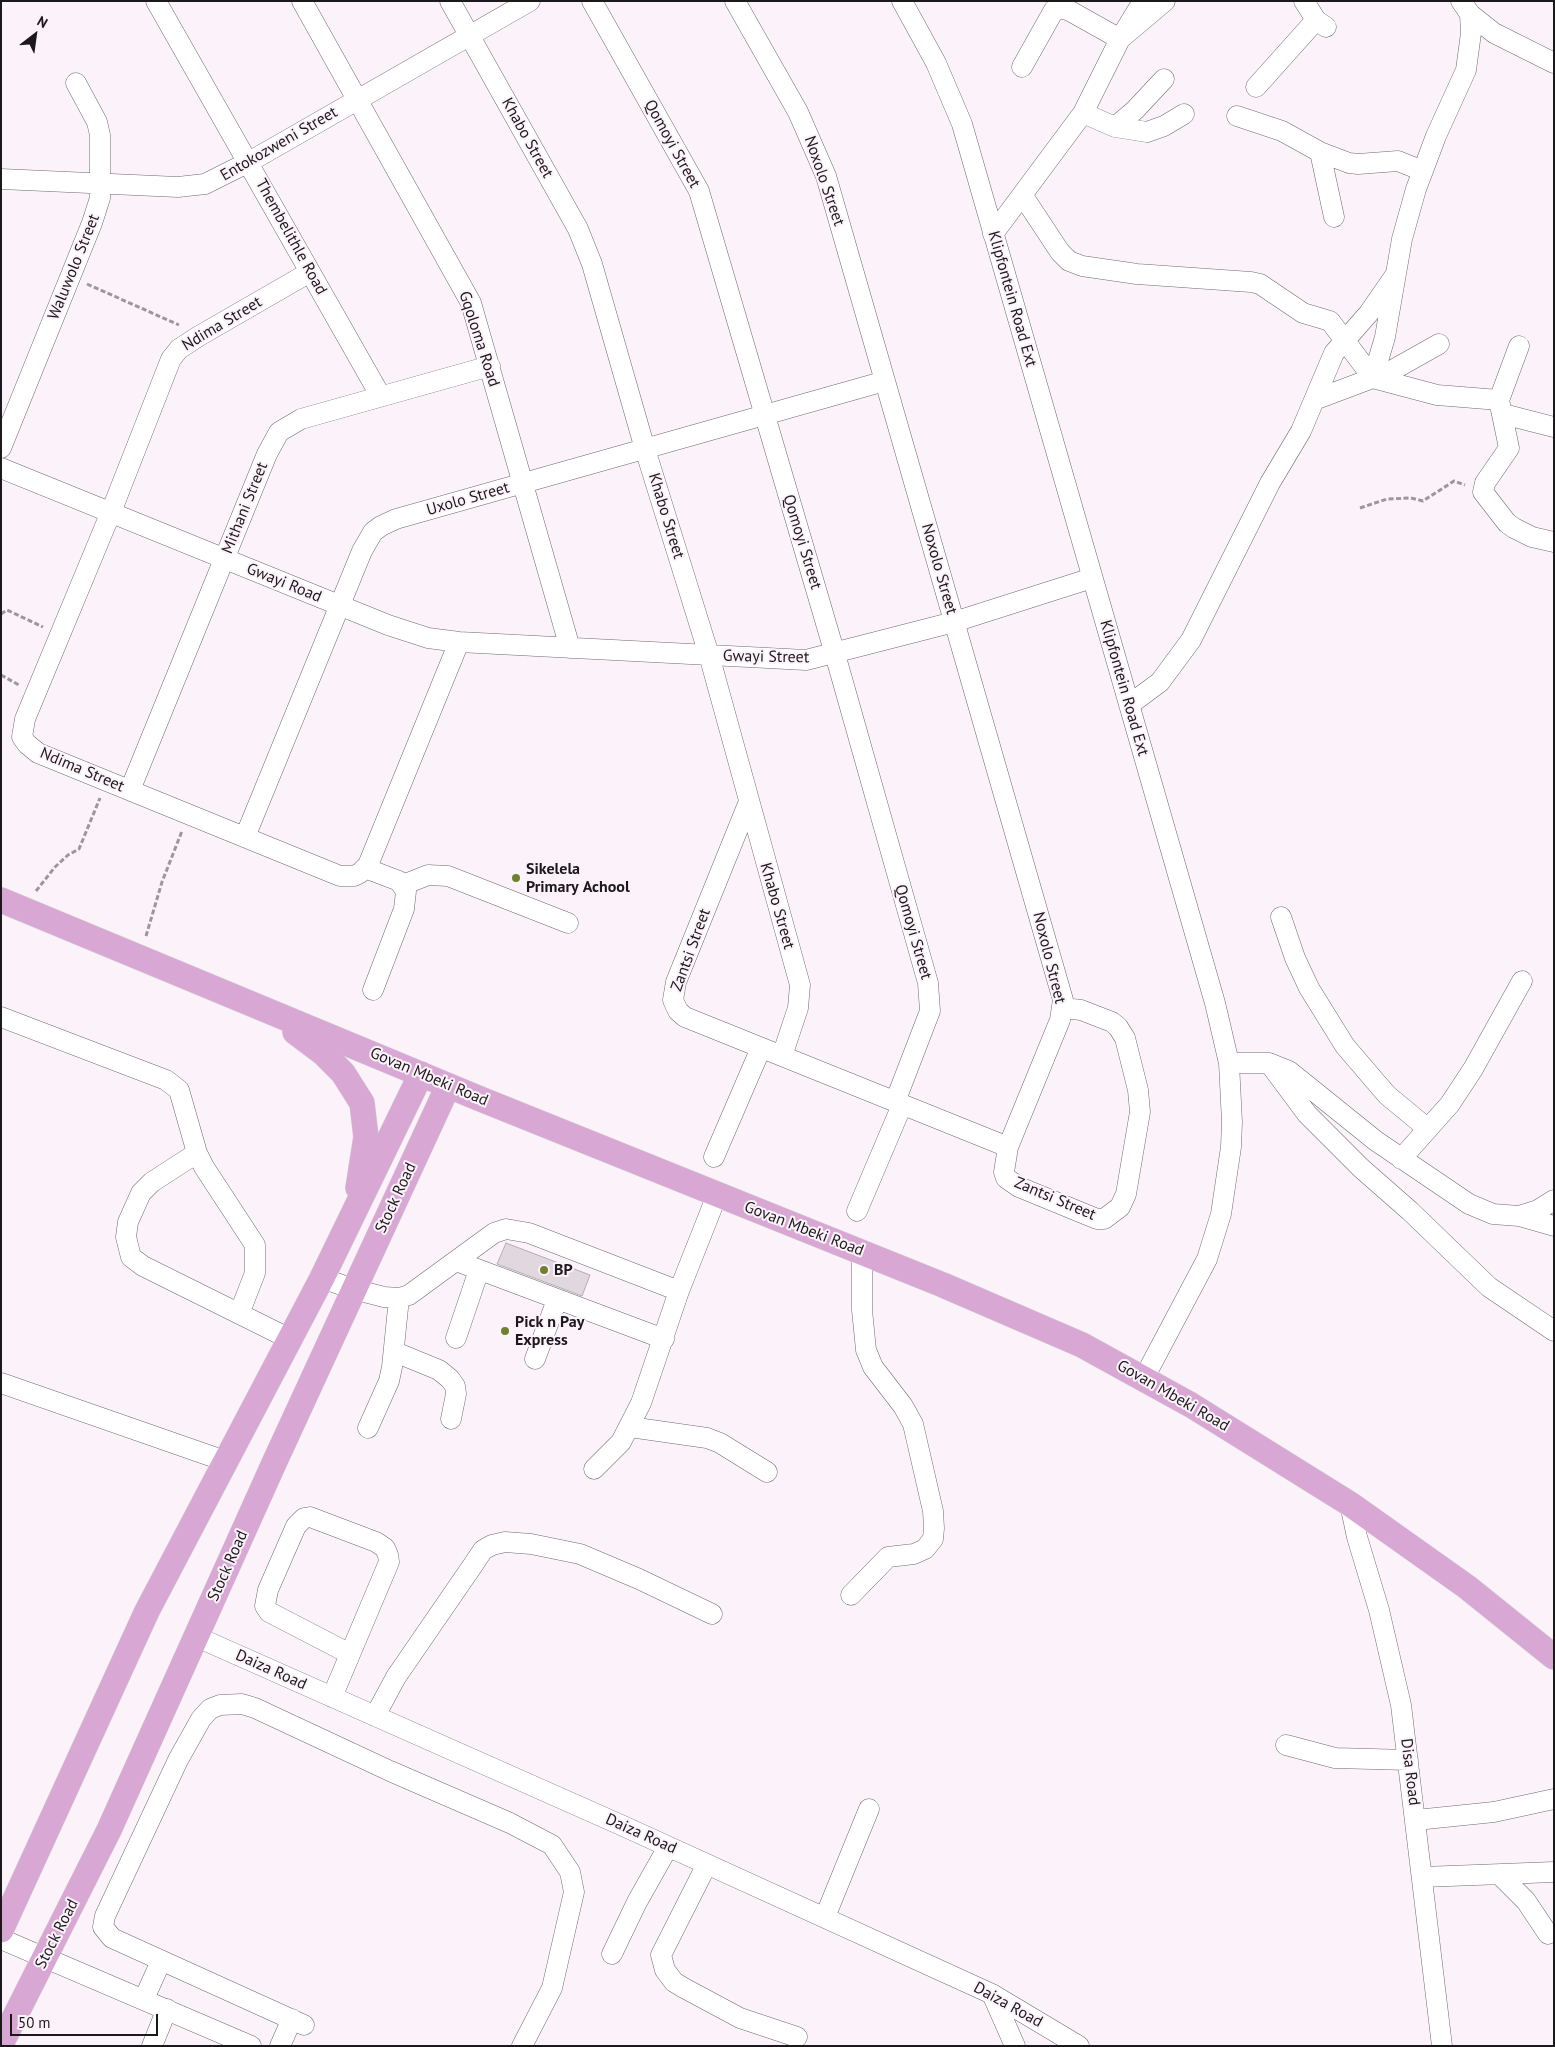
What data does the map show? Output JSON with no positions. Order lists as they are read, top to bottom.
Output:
{
  "streets": {
    "main road": ["Govan Mbeki Road", "Stock Road"],
    "street": [
      "Khabo Street",
      "Entokozweni Street",
      "Qomoyi Street",
      "Noxolo Street",
      "Thembelithle Road",
      "Waluwolo Street",
      "Klipfontein Road Ext",
      "Ndima Street",
      "Gqoloma Road",
      "Uxolo Street",
      "Mithani Street",
      "Gwayi Road",
      "Gwayi Street",
      "Zantsi Street",
      "Daiza Road",
      "Disa Road"
    ]
  },
  "crossings": [
    ["Khabo Street", "Entokozweni Street"],
    ["Khabo Street", "Uxolo Street"],
    ["Khabo Street", "Gwayi Street"],
    ["Khabo Street", "Zantsi Street"],
    ["Entokozweni Street", "Thembelithle Road"],
    ["Entokozweni Street", "Waluwolo Street"],
    ["Entokozweni Street", "Gqoloma Road"],
    ["Qomoyi Street", "Uxolo Street"],
    ["Qomoyi Street", "Gwayi Street"],
    ["Qomoyi Street", "Zantsi Street"],
    ["Noxolo Street", "Uxolo Street"],
    ["Noxolo Street", "Gwayi Street"],
    ["Noxolo Street", "Zantsi Street"],
    ["Thembelithle Road", "Ndima Street"],
    ["Thembelithle Road", "Mithani Street"],
    ["Klipfontein Road Ext", "Gwayi Street"],
    ["Klipfontein Road Ext", "Govan Mbeki Road"],
    ["Ndima Street", "Uxolo Street"],
    ["Ndima Street", "Mithani Street"],
    ["Ndima Street", "Gwayi Road"],
    ["Gqoloma Road", "Uxolo Street"],
    ["Gqoloma Road", "Mithani Street"],
    ["Gqoloma Road", "Gwayi Street"],
    ["Uxolo Street", "Gwayi Road"],
    ["Mithani Street", "Gwayi Road"],
    ["Gwayi Road", "Gwayi Street"],
    ["Govan Mbeki Road", "Stock Road"],
    ["Govan Mbeki Road", "Disa Road"],
    ["Stock Road", "Daiza Road"]
  ],
  "places": ["Sikelela Primary Achool", "BP", "Pick n Pay Express"],
  "scale_bar": "50 m",
  "north": "top right"
}
